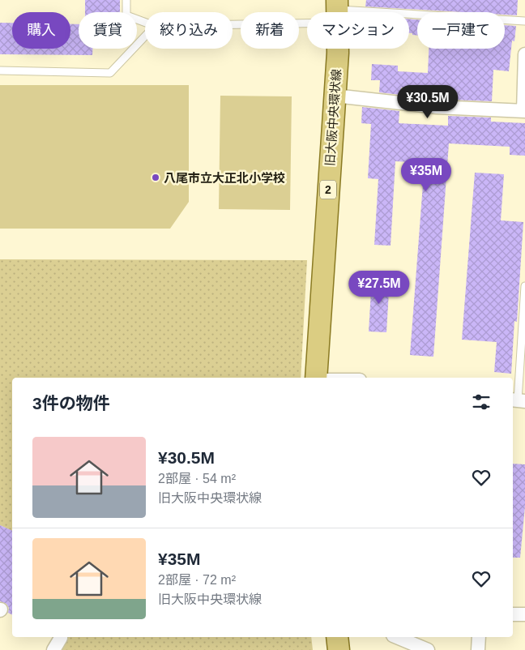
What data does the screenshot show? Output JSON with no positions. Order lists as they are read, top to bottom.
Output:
{
  "streets": {
    "main road": ["旧大阪中央環状線", "2"]
  },
  "places": ["八尾市立大正北小学校"],
  "page": {
    "chip": [
      "購入",
      "賃貸",
      "絞り込み",
      "新着",
      "マンション",
      "一戸建て"
    ],
    "price": ["¥30.5M", "¥35M", "¥27.5M"],
    "heading": "3件の物件",
    "list": [
      {
        "name": "¥30.5M",
        "note": "2部屋 · 54 m² · 旧大阪中央環状線"
      },
      {
        "name": "¥35M",
        "note": "2部屋 · 72 m² · 旧大阪中央環状線"
      }
    ]
  }
}
